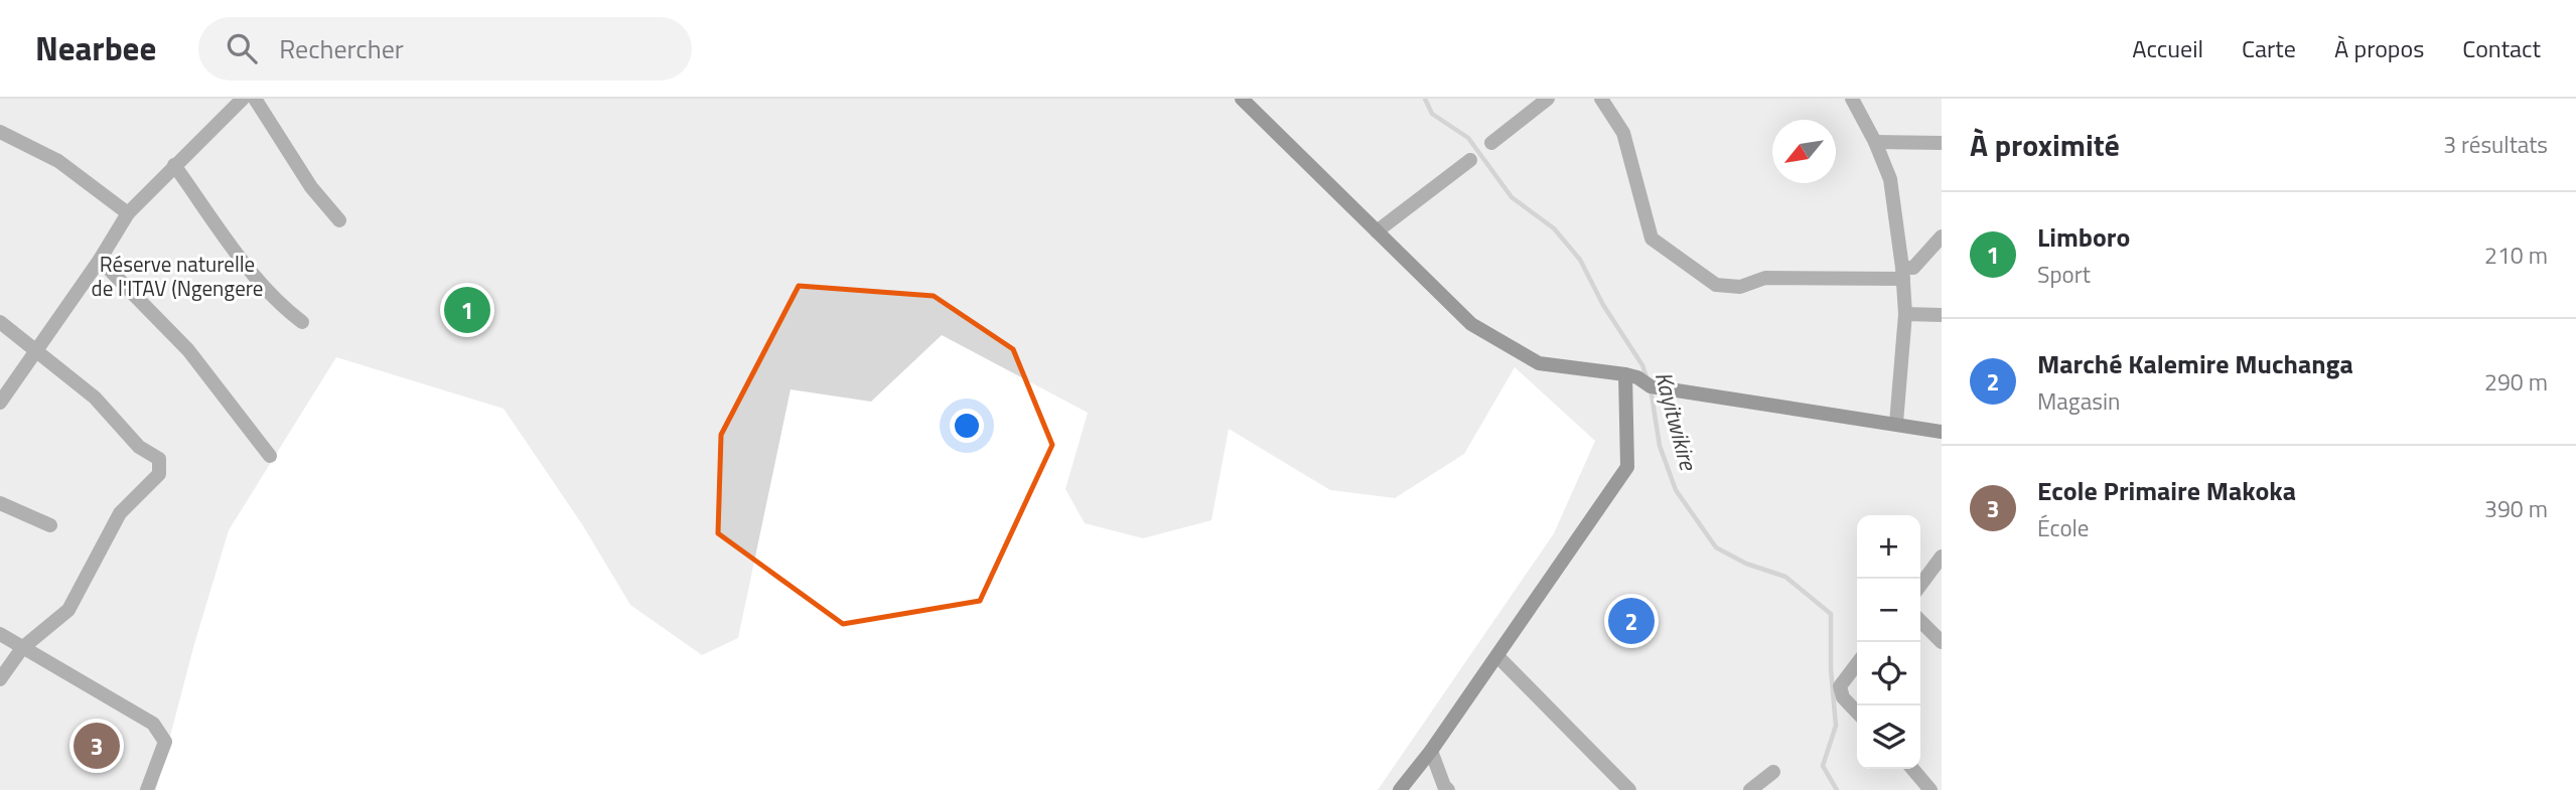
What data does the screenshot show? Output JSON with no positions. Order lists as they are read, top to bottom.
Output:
{
  "water": ["Kayitwikire"],
  "parks": ["Réserve naturelle de l'ITAV (Ngengere"],
  "north": "bottom left",
  "page": {
    "header": "Nearbee",
    "search": "Rechercher",
    "nav": [
      "Accueil",
      "Carte",
      "À propos",
      "Contact"
    ],
    "heading": ["À proximité", "3 résultats"],
    "list": [
      {
        "mark": "1",
        "name": "Limboro",
        "note": "Sport",
        "value": "210 m"
      },
      {
        "mark": "2",
        "name": "Marché Kalemire Muchanga",
        "note": "Magasin",
        "value": "290 m"
      },
      {
        "mark": "3",
        "name": "Ecole Primaire Makoka",
        "note": "École",
        "value": "390 m"
      }
    ],
    "pins": ["1", "2", "3"],
    "map_buttons": ["+", "−"]
  }
}
